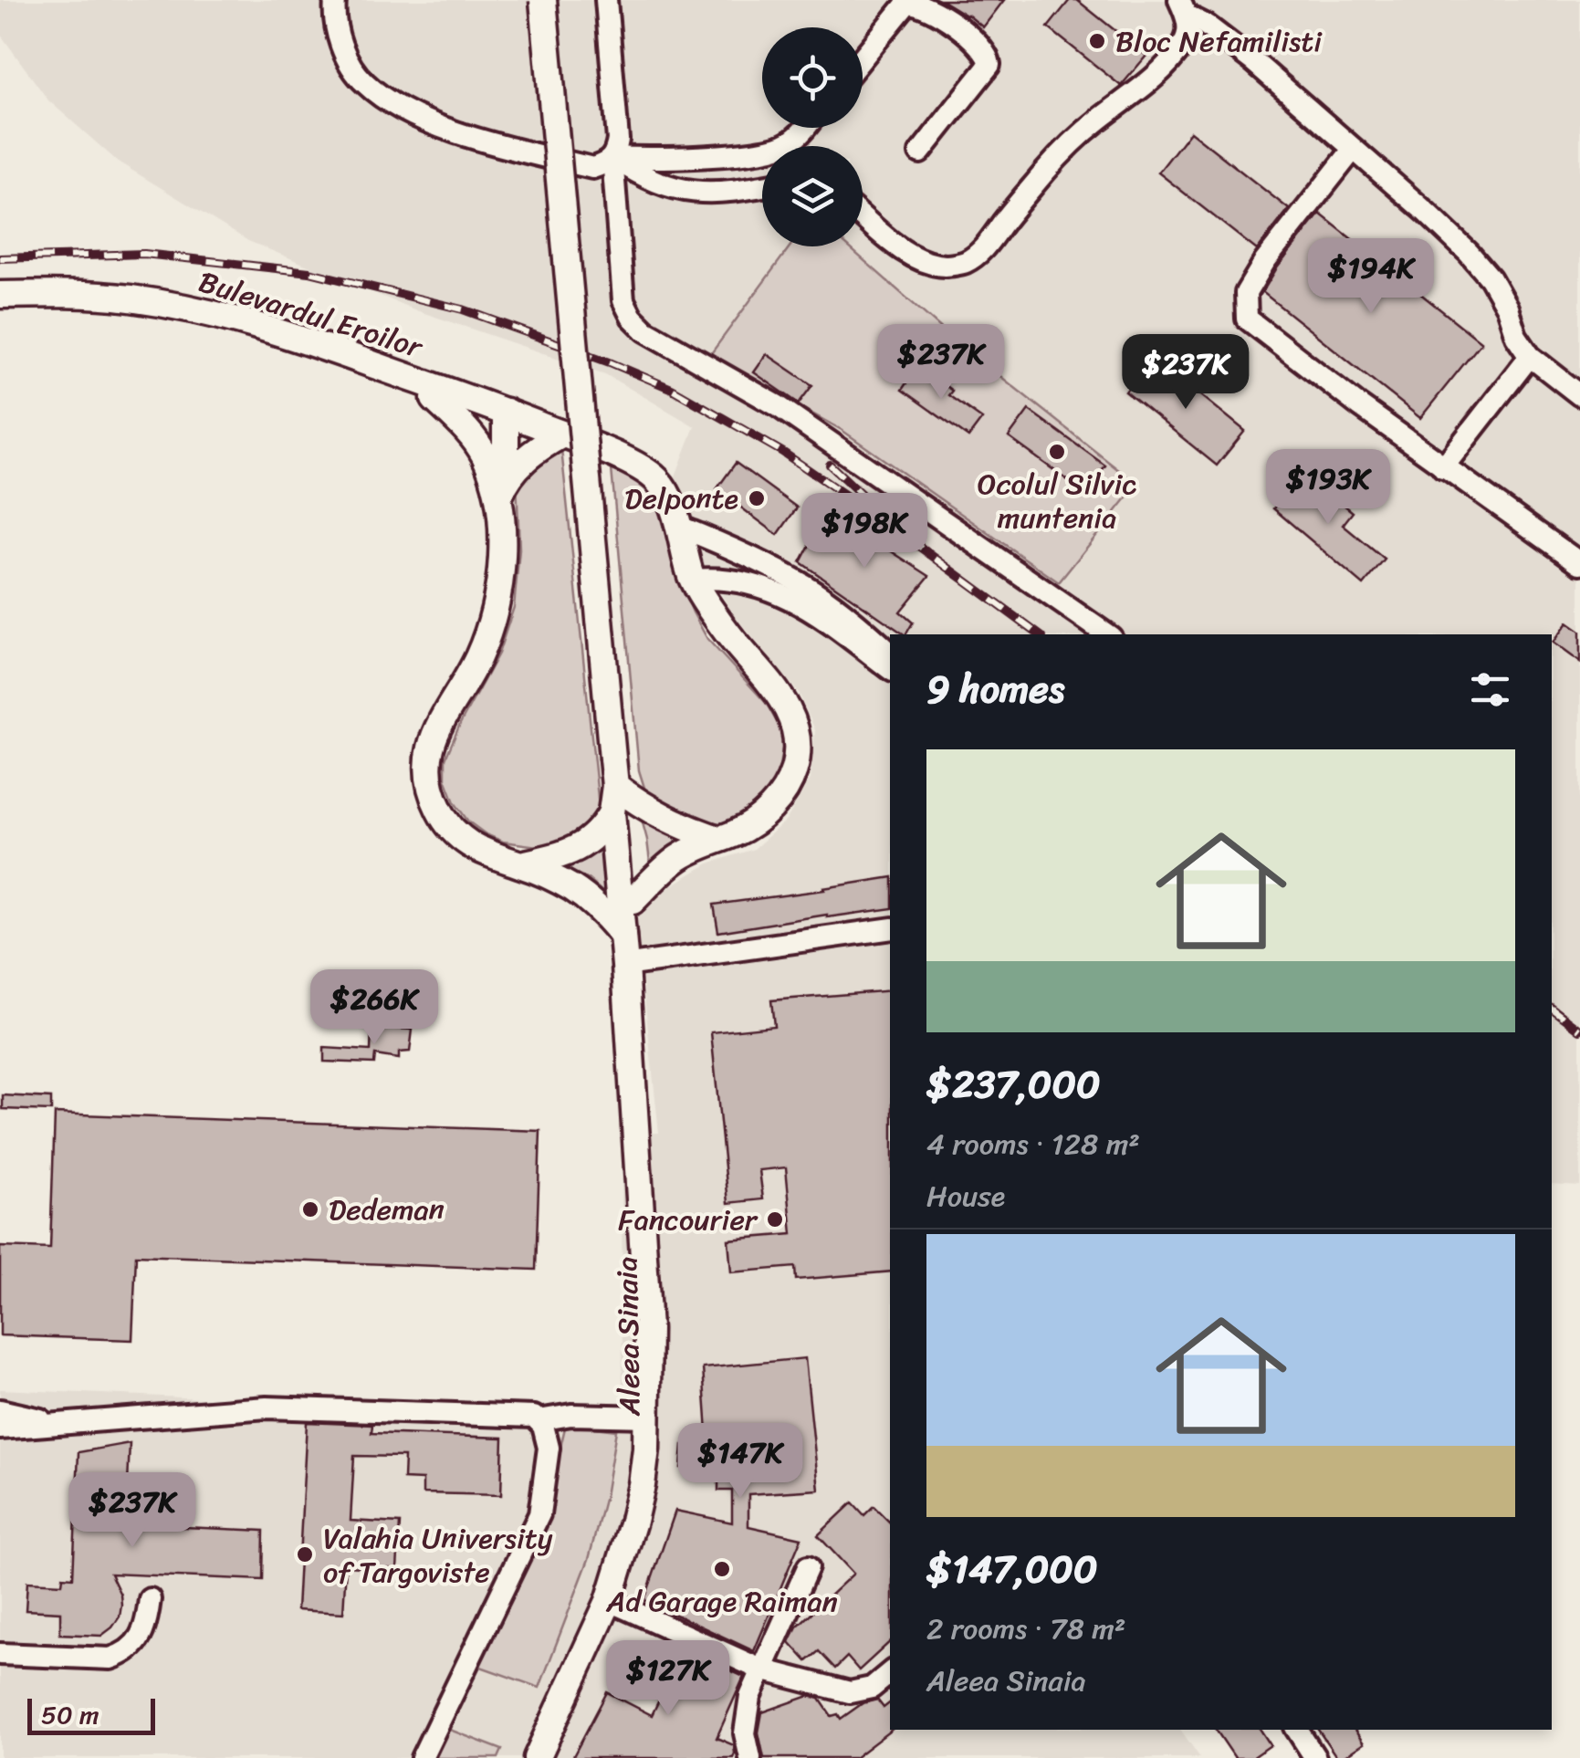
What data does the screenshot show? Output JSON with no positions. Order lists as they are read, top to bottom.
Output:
{
  "streets": {
    "main road": ["Bulevardul Eroilor", "Aleea Sinaia"]
  },
  "crossings": [
    ["Bulevardul Eroilor", "Aleea Sinaia"]
  ],
  "places": [
    "Bloc Nefamilisti",
    "Ocolul Silvic muntenia",
    "Delponte",
    "Dedeman",
    "Fancourier",
    "Valahia University of Targoviste",
    "Ad Garage Raiman"
  ],
  "scale_bar": "50 m",
  "page": {
    "price": [
      "$194K",
      "$237K",
      "$237K",
      "$193K",
      "$198K",
      "$266K",
      "$147K",
      "$237K",
      "$127K"
    ],
    "heading": "9 homes",
    "list": [
      {
        "name": "$237,000",
        "note": "4 rooms · 128 m² · House"
      },
      {
        "name": "$147,000",
        "note": "2 rooms · 78 m² · Aleea Sinaia"
      }
    ],
    "scale": "50 m"
  }
}
